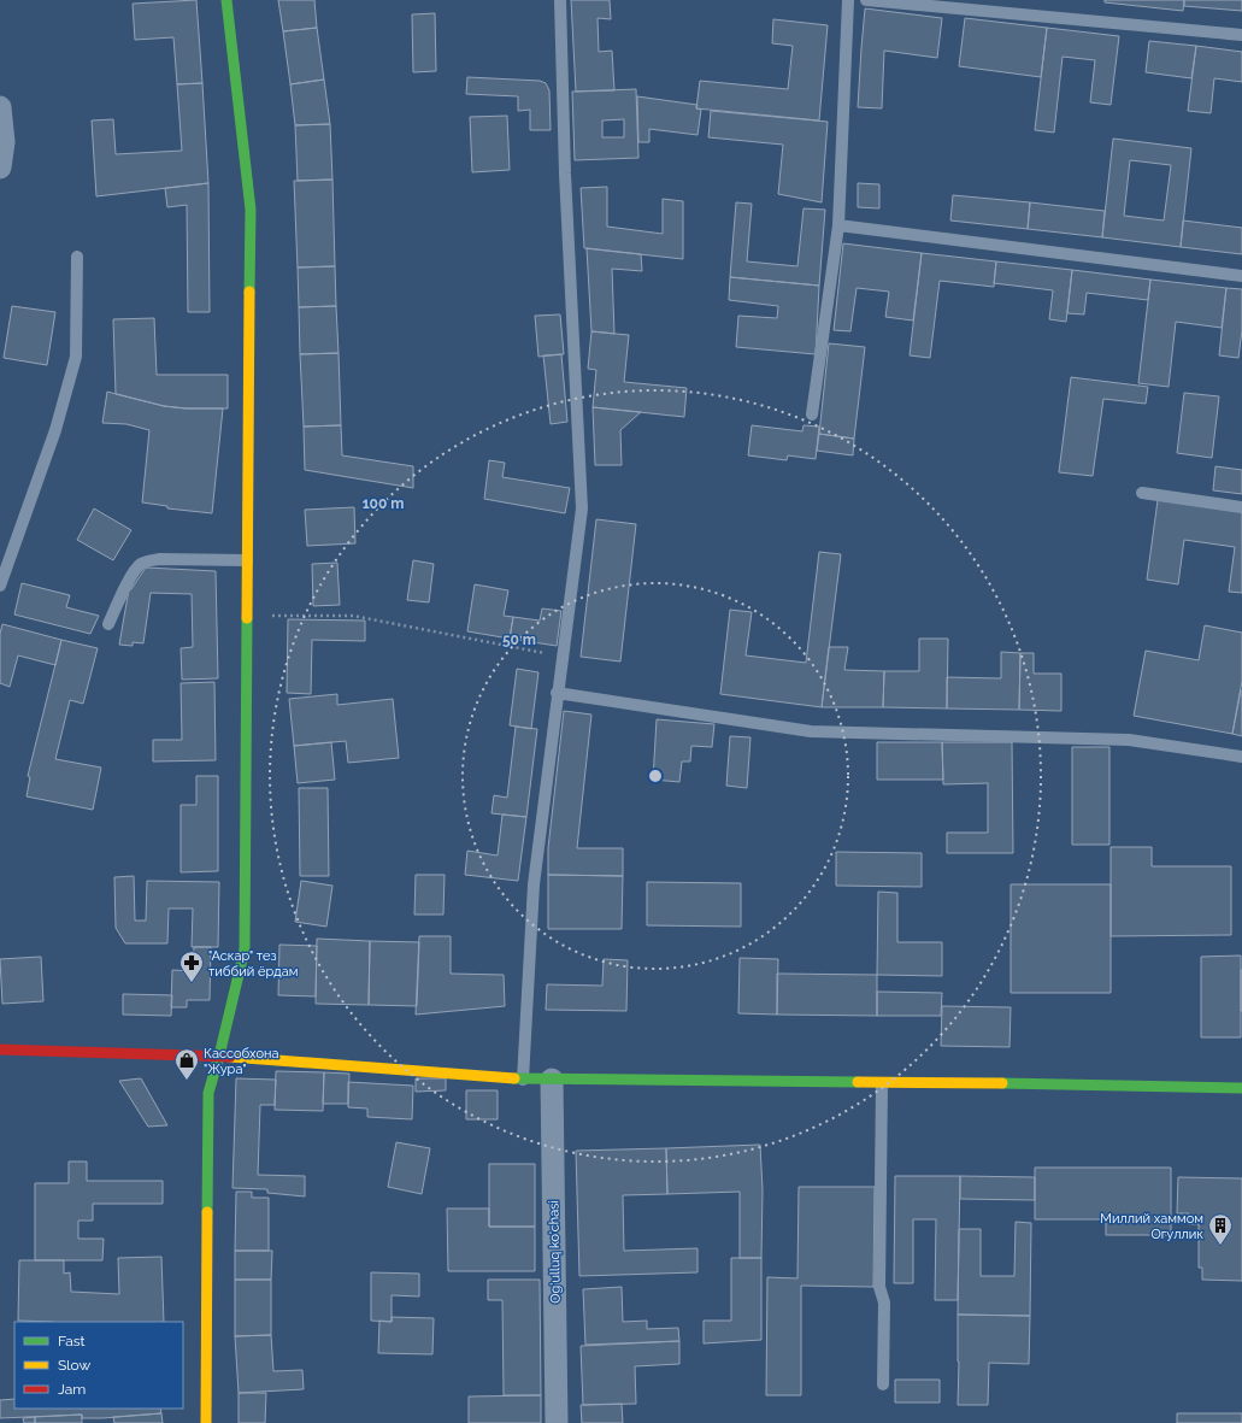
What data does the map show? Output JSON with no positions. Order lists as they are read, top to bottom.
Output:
{
  "streets": {
    "street": ["Og'ulluq ko'chasi"]
  },
  "places": {
    "pharmacy": ["\"Аскар\" тез тиббий ёрдам"],
    "shop": ["Кассобхона \"Жура\""],
    "building": ["Миллий хаммом Огуллик"]
  },
  "legend": ["Fast", "Slow", "Jam"],
  "rings": ["100 m", "50 m"]
}
